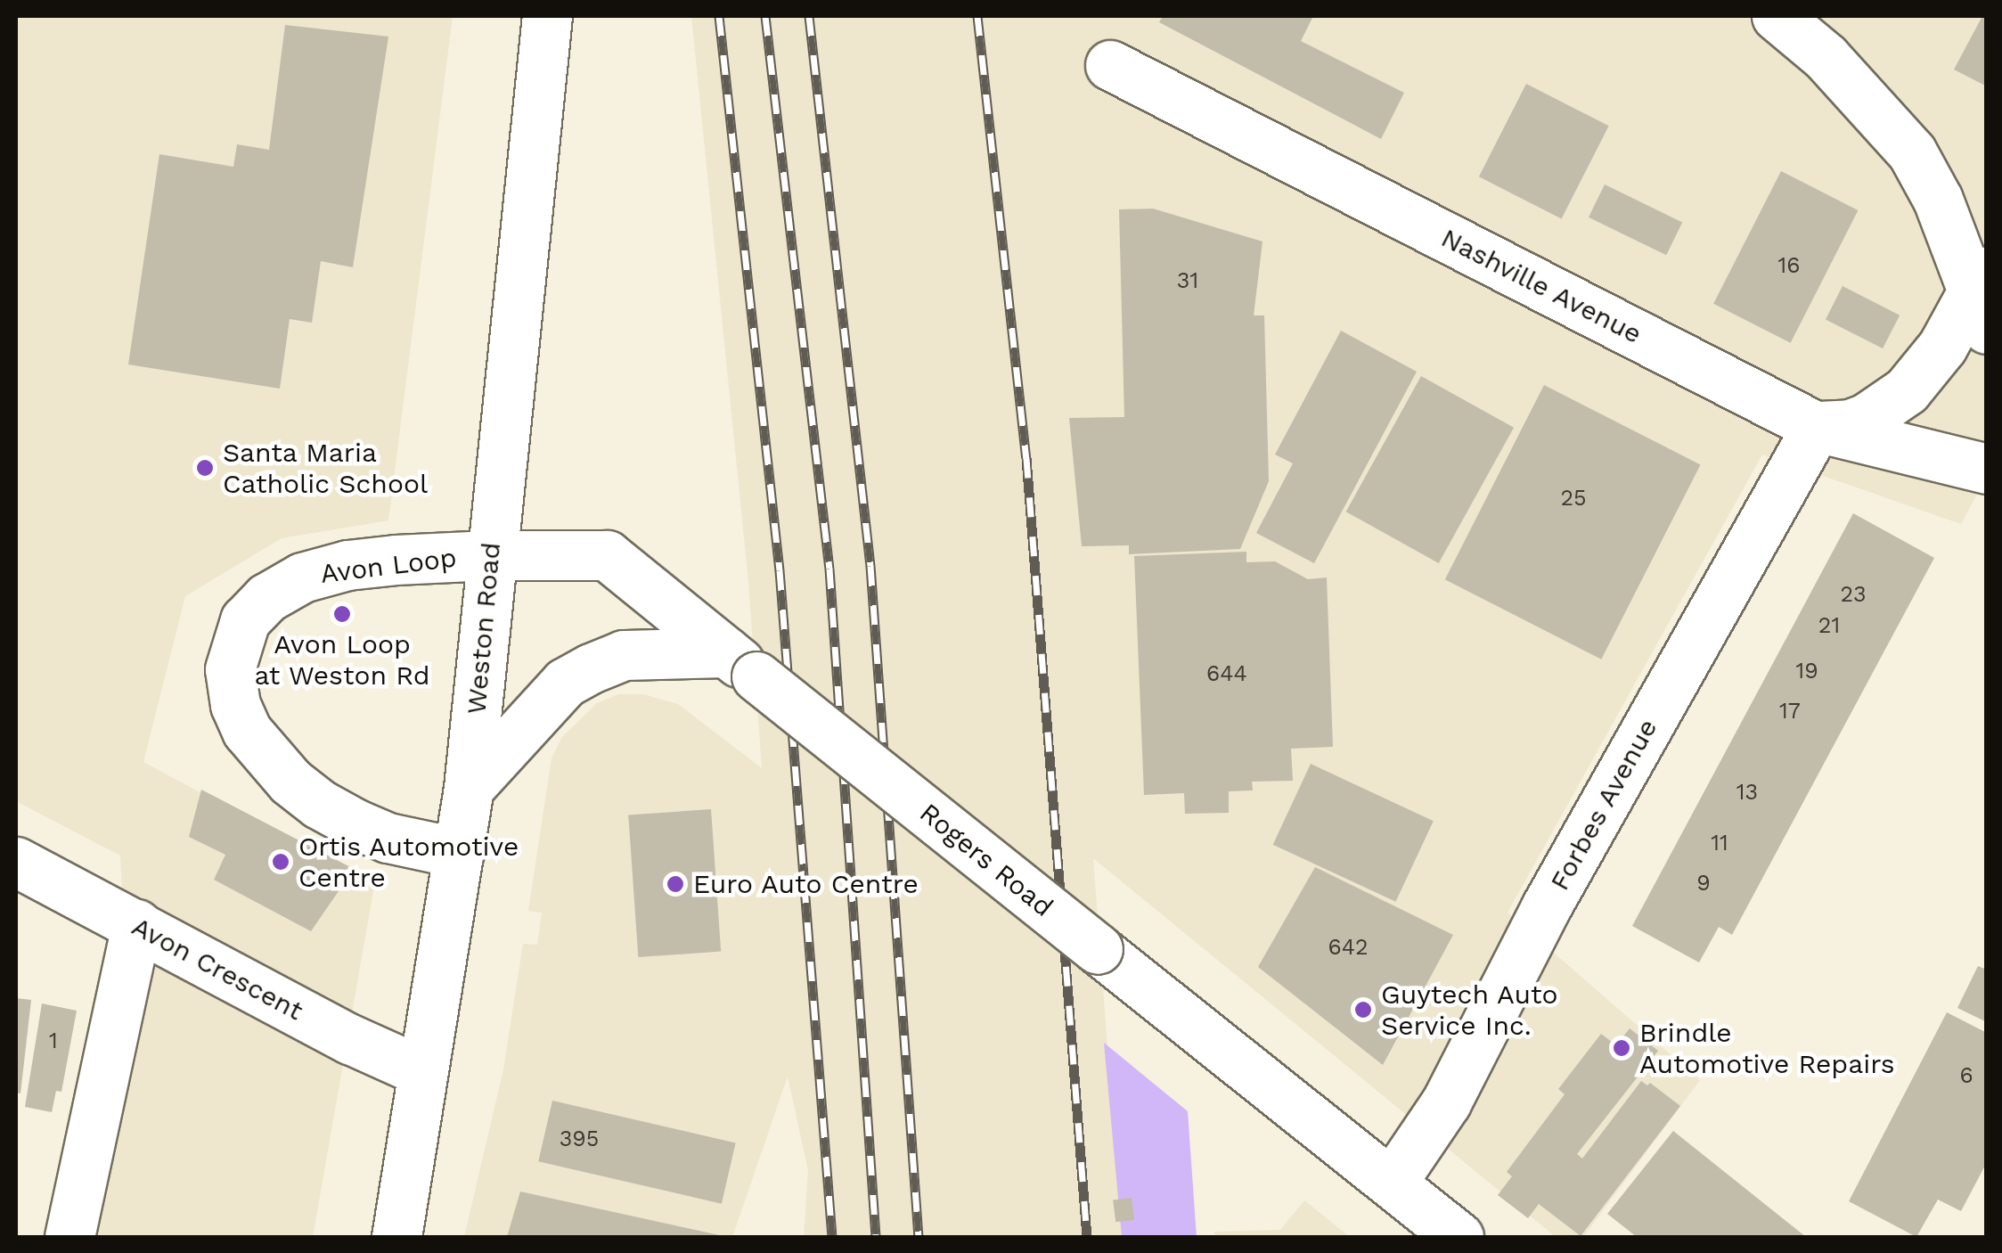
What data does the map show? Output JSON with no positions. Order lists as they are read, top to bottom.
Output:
{
  "streets": {
    "street": [
      "Nashville Avenue",
      "Avon Loop",
      "Weston Road",
      "Forbes Avenue",
      "Rogers Road",
      "Avon Crescent"
    ]
  },
  "crossings": [
    ["Nashville Avenue", "Forbes Avenue"],
    ["Avon Loop", "Weston Road"],
    ["Avon Loop", "Rogers Road"],
    ["Weston Road", "Rogers Road"],
    ["Weston Road", "Avon Crescent"],
    ["Forbes Avenue", "Rogers Road"]
  ],
  "places": [
    "Santa Maria Catholic School",
    "Avon Loop at Weston Rd",
    "Ortis Automotive Centre",
    "Euro Auto Centre",
    "Guytech Auto Service Inc.",
    "Brindle Automotive Repairs"
  ],
  "house_numbers": [
    "16",
    "31",
    "25",
    "23",
    "21",
    "19",
    "644",
    "17",
    "13",
    "11",
    "9",
    "642",
    "1",
    "6",
    "395"
  ]
}
